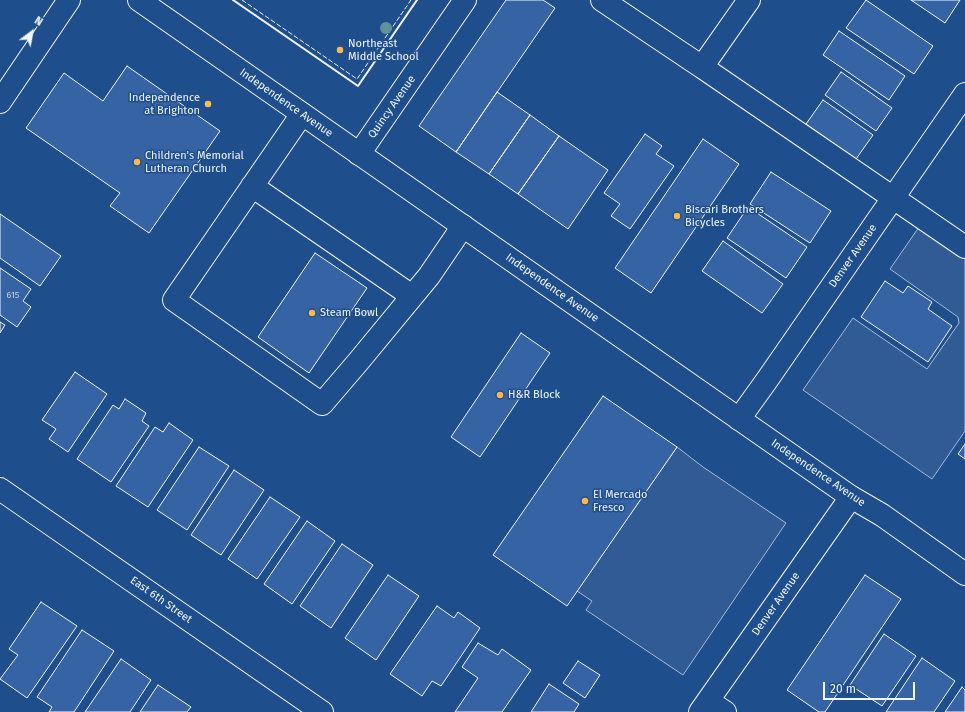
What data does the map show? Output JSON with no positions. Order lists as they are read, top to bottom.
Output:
{
  "streets": {
    "street": [
      "Independence Avenue",
      "Quincy Avenue",
      "Denver Avenue",
      "East 6th Street"
    ]
  },
  "crossings": [
    ["Independence Avenue", "Quincy Avenue"],
    ["Independence Avenue", "Denver Avenue"]
  ],
  "places": [
    "Northeast Middle School",
    "Independence at Brighton",
    "Children's Memorial Lutheran Church",
    "Biscari Brothers Bicycles",
    "Steam Bowl",
    "H&R Block",
    "El Mercado Fresco"
  ],
  "house_numbers": ["615"],
  "scale_bar": "20 m",
  "north": "top right"
}
